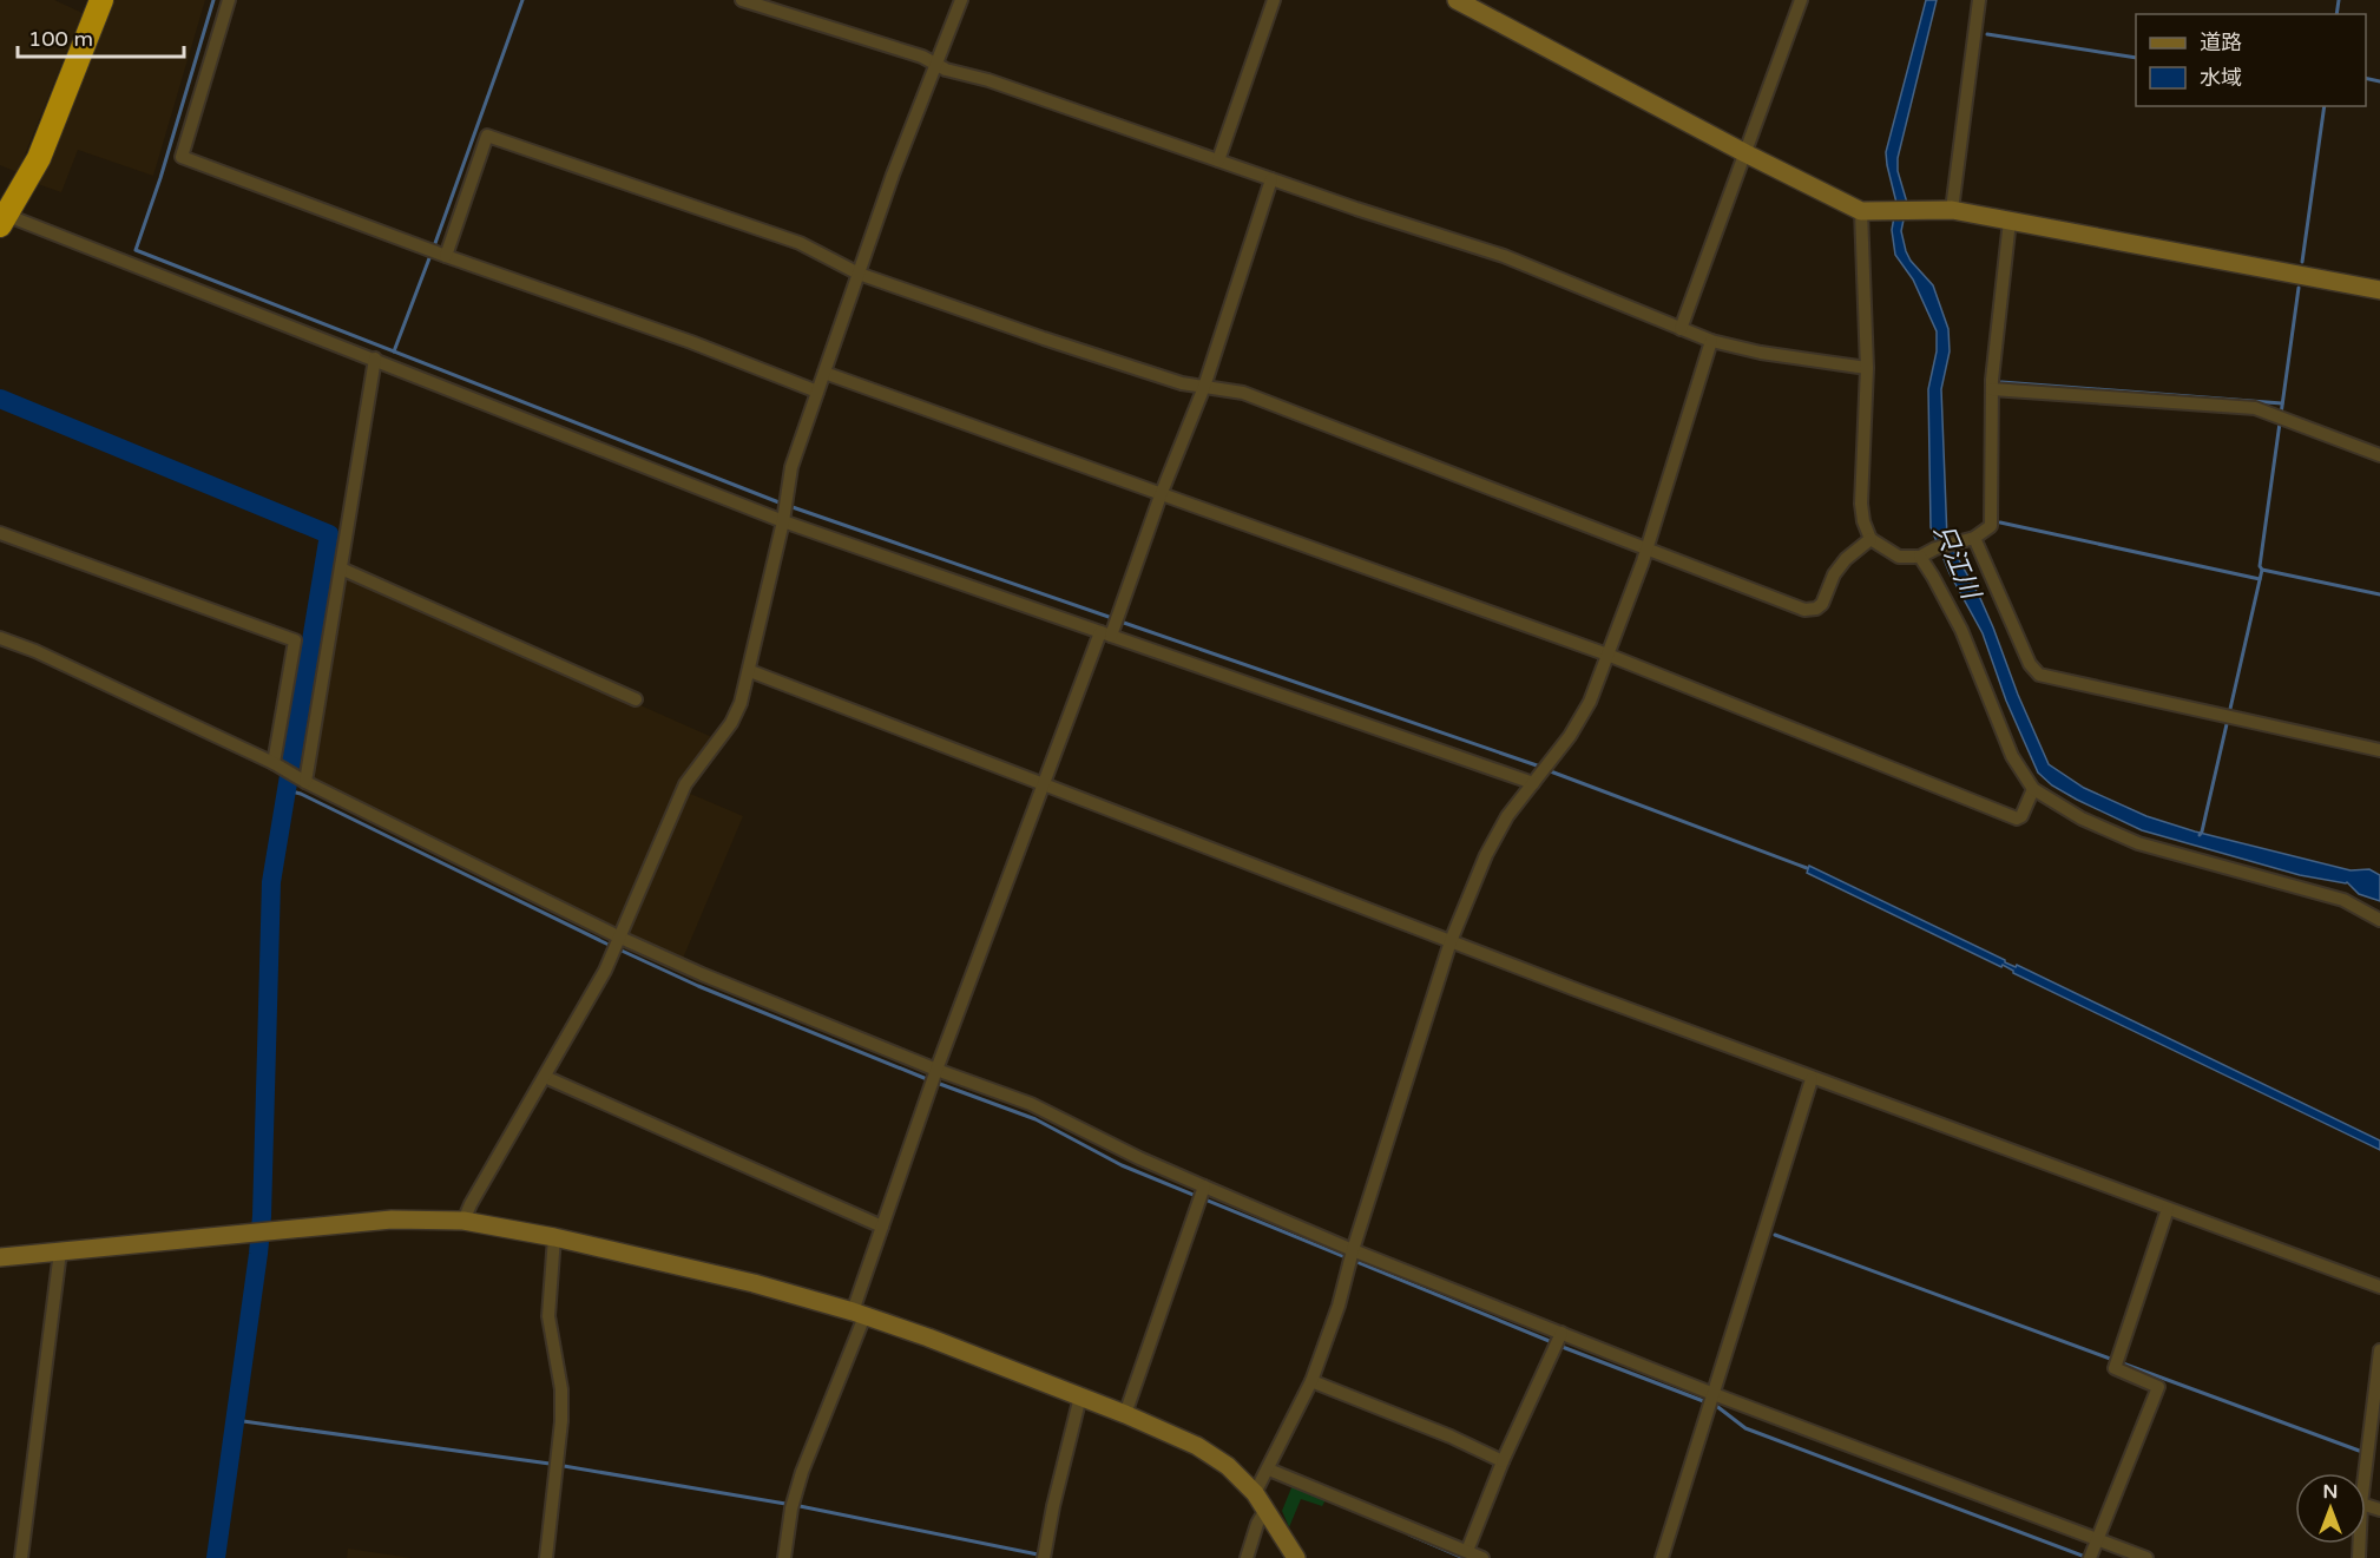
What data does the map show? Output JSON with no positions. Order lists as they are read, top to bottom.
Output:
{
  "water": ["只江川"],
  "legend": ["道路", "水域"],
  "scale_bar": "100 m",
  "north": "top"
}
